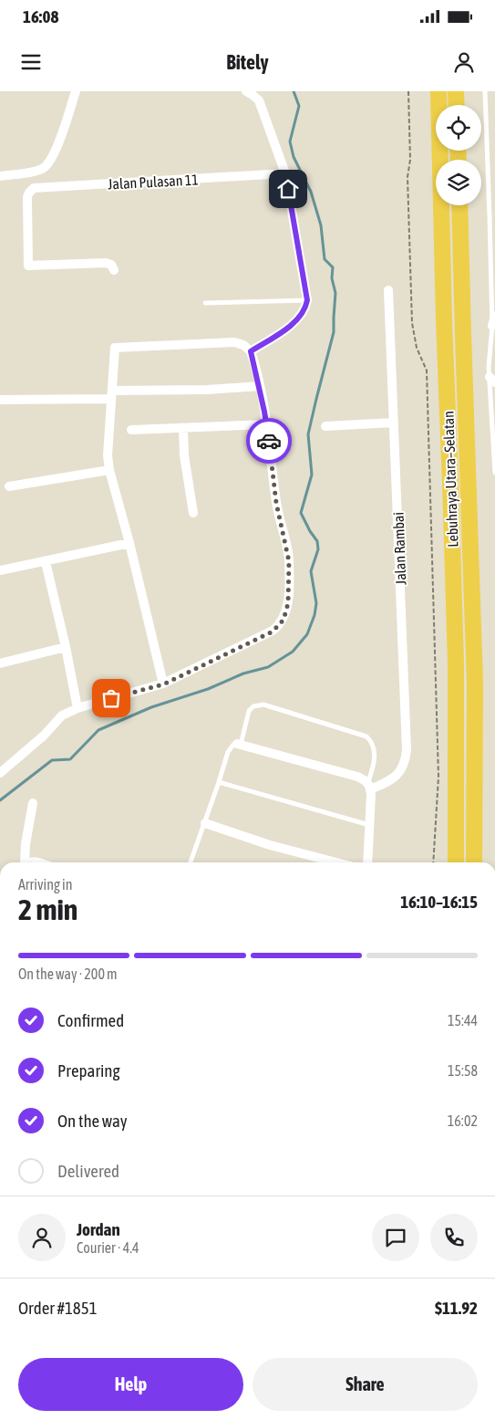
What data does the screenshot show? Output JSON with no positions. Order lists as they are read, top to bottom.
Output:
{
  "streets": {
    "highway": ["Lebuhraya Utara–Selatan"],
    "street": ["Jalan Pulasan 11", "Jalan Rambai"]
  },
  "page": {
    "status": "16:08",
    "header": "Bitely",
    "heading": ["2 min", "Arriving in", "16:10–16:15"],
    "panel": [
      "Jordan",
      "Courier · 4.4",
      "Order #1851",
      "$11.92"
    ],
    "bar": "On the way · 200 m",
    "list": [
      ["Confirmed", "15:44"],
      ["Preparing", "15:58"],
      ["On the way", "16:02"],
      "Delivered"
    ],
    "buttons": ["Help", "Share"]
  }
}
